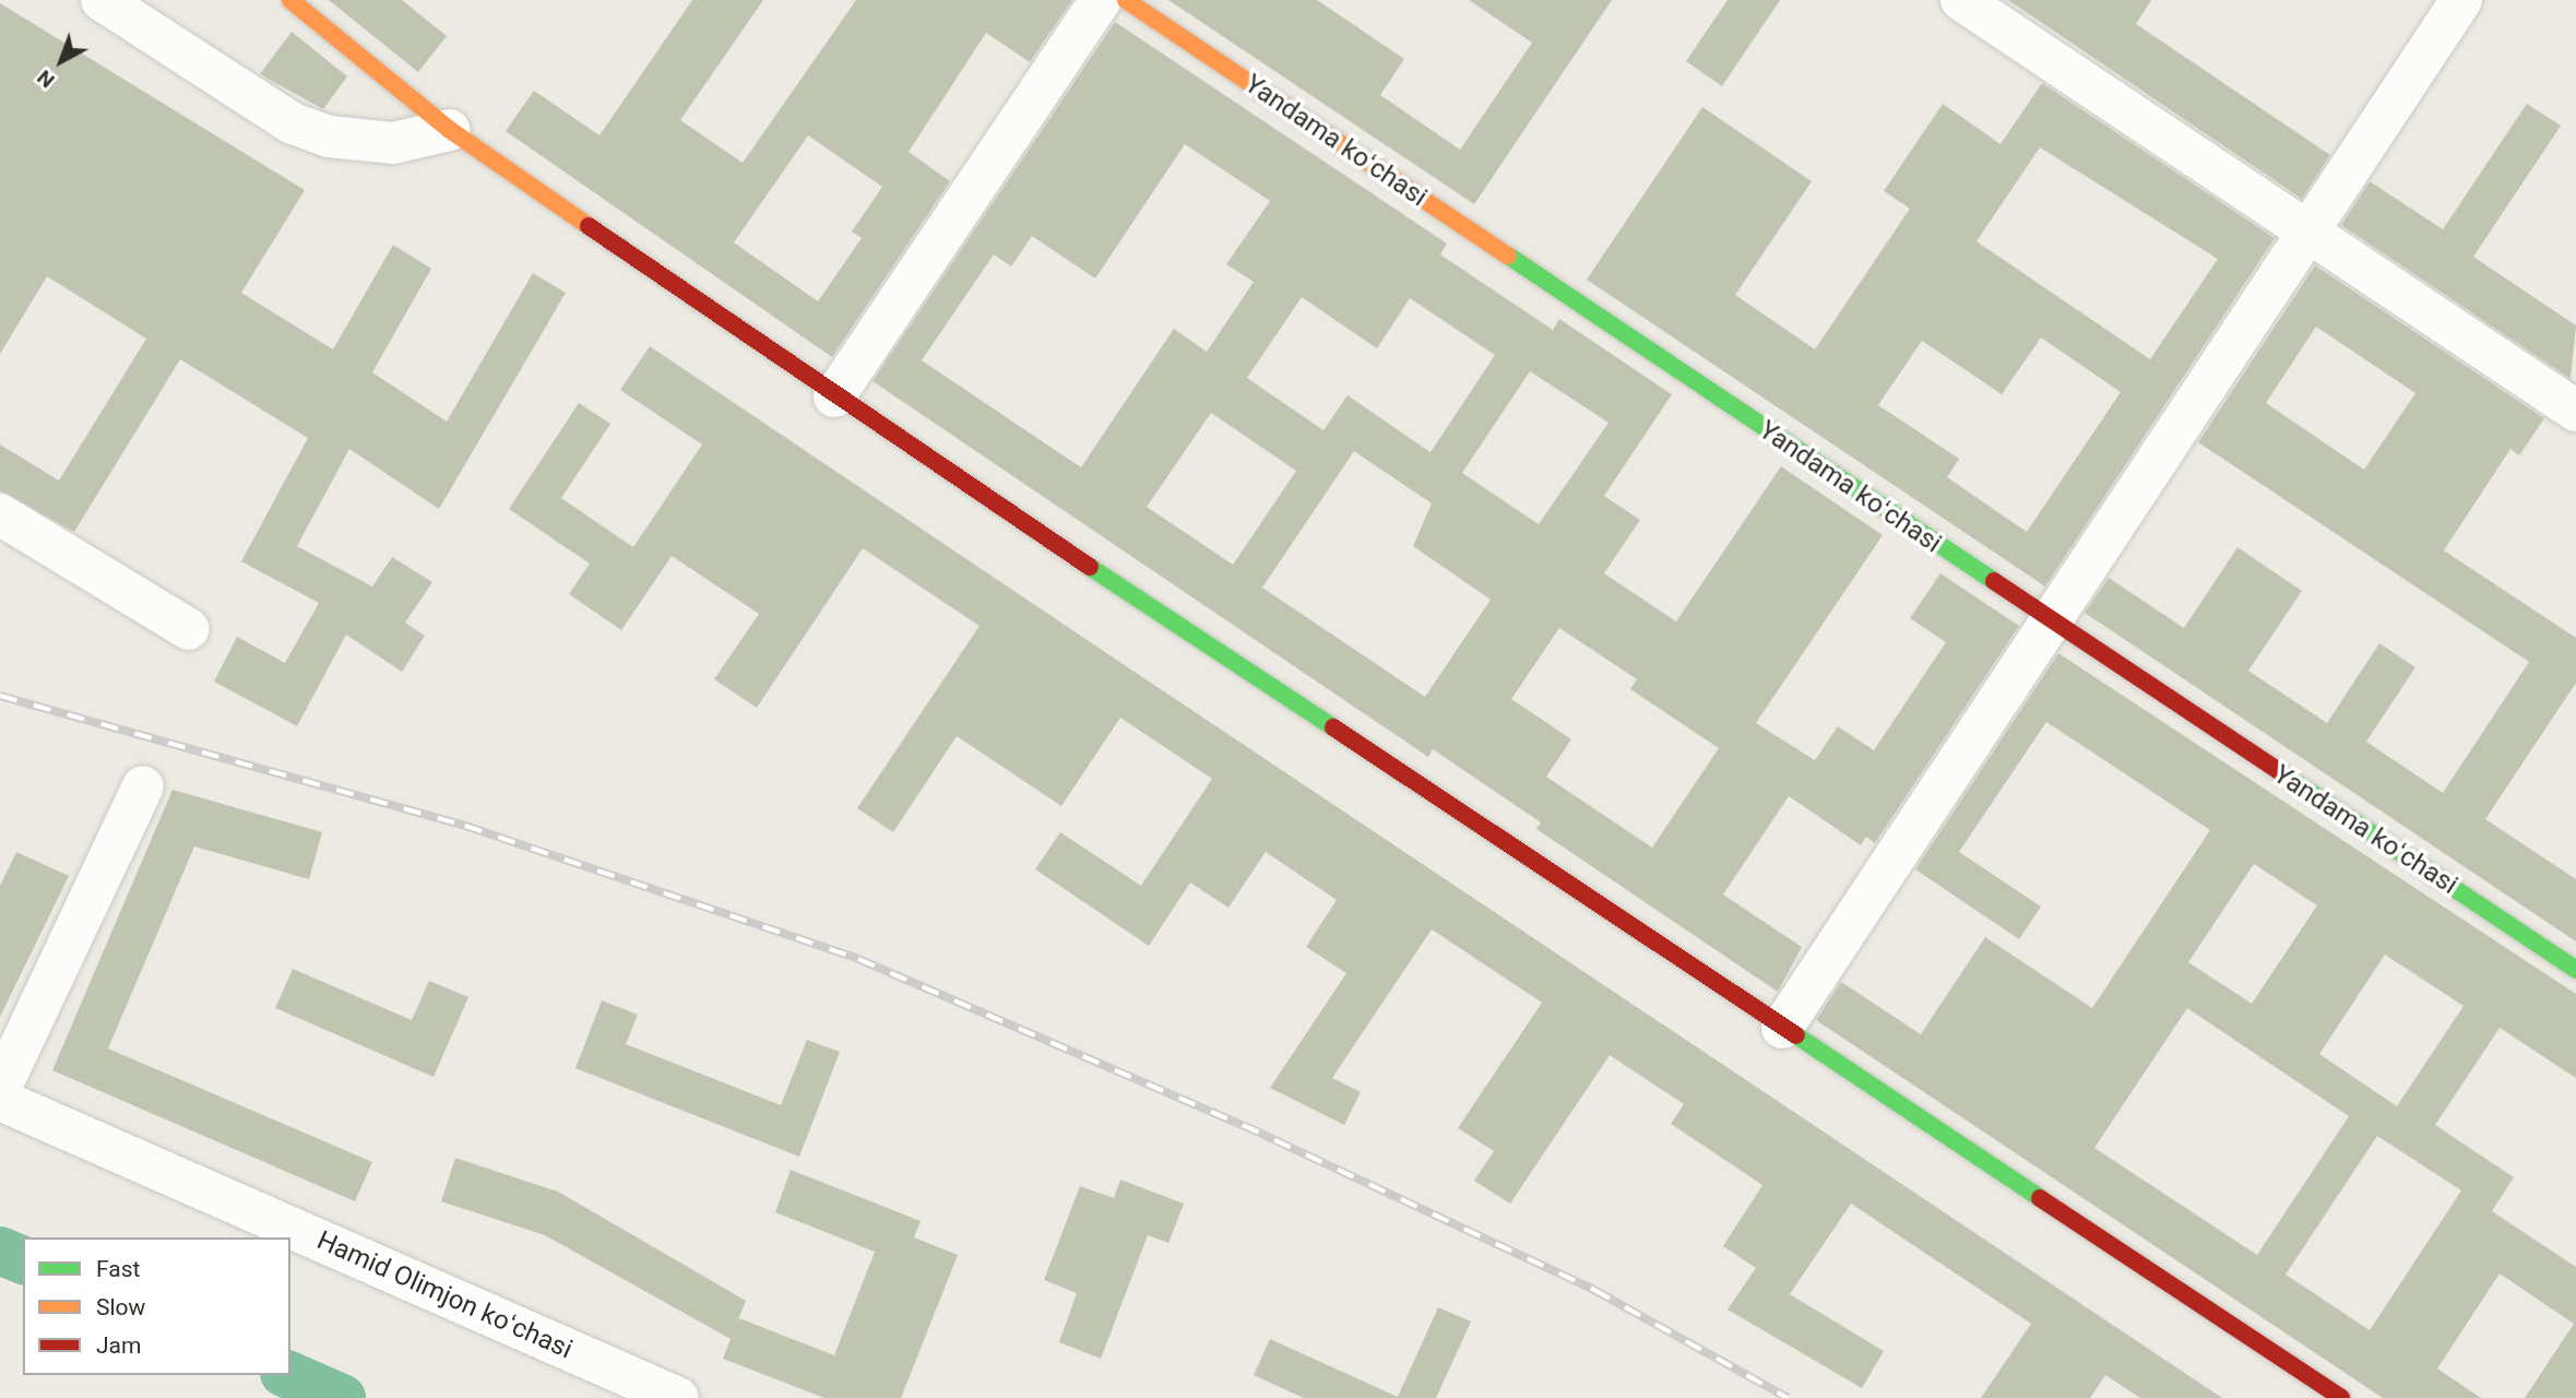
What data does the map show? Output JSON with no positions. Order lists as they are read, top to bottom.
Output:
{
  "streets": {
    "street": ["Yandama koʻchasi", "Hamid Olimjon koʻchasi"]
  },
  "legend": ["Fast", "Slow", "Jam"],
  "north": "bottom left"
}
